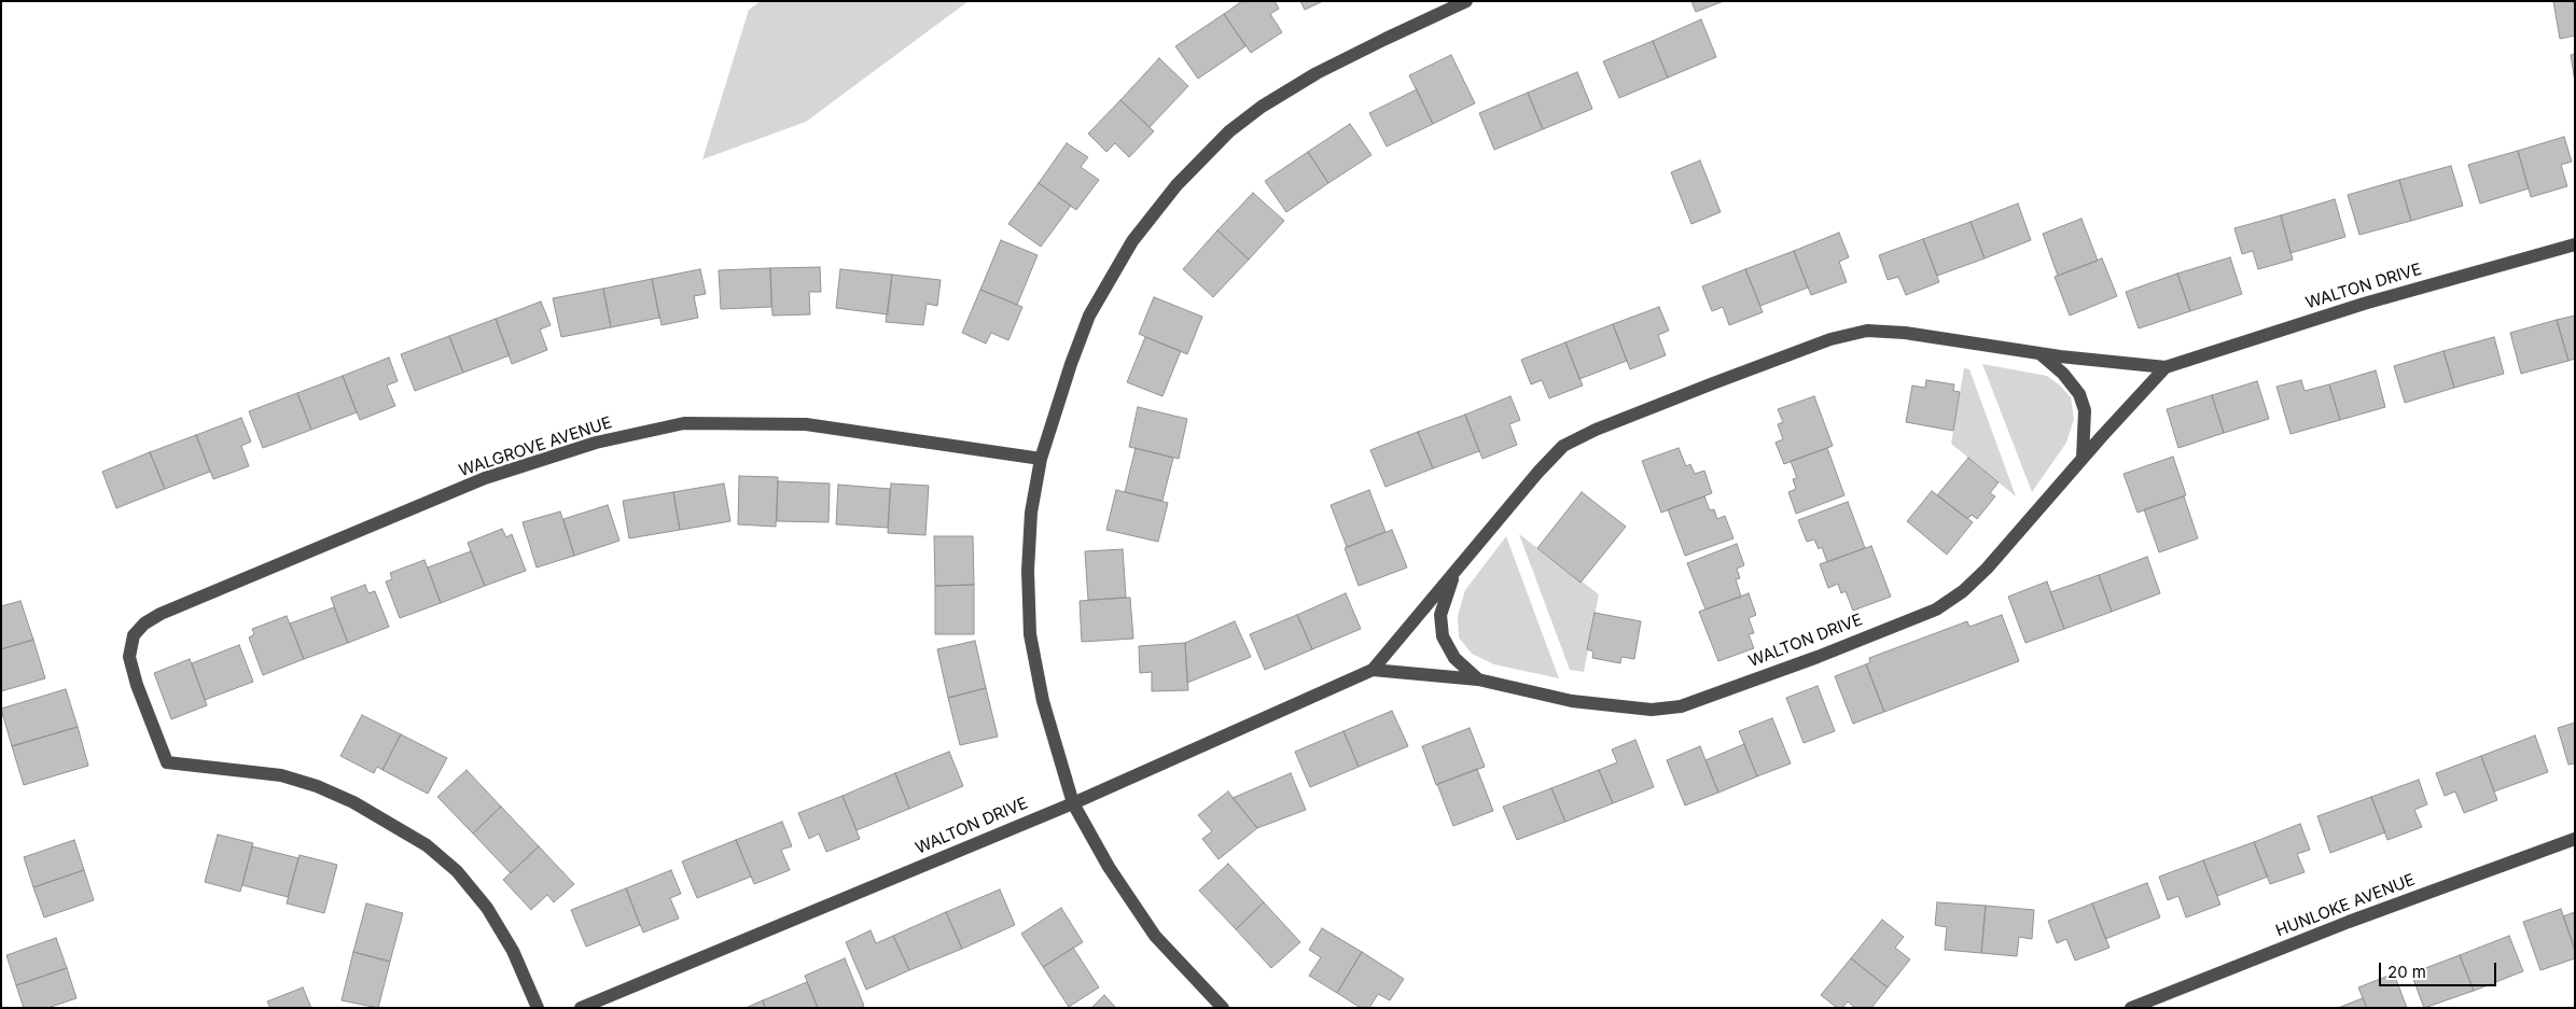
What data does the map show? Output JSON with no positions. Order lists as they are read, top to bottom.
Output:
{
  "streets": {
    "street": ["WALTON DRIVE", "WALGROVE AVENUE", "HUNLOKE AVENUE"]
  },
  "scale_bar": "20 m"
}
